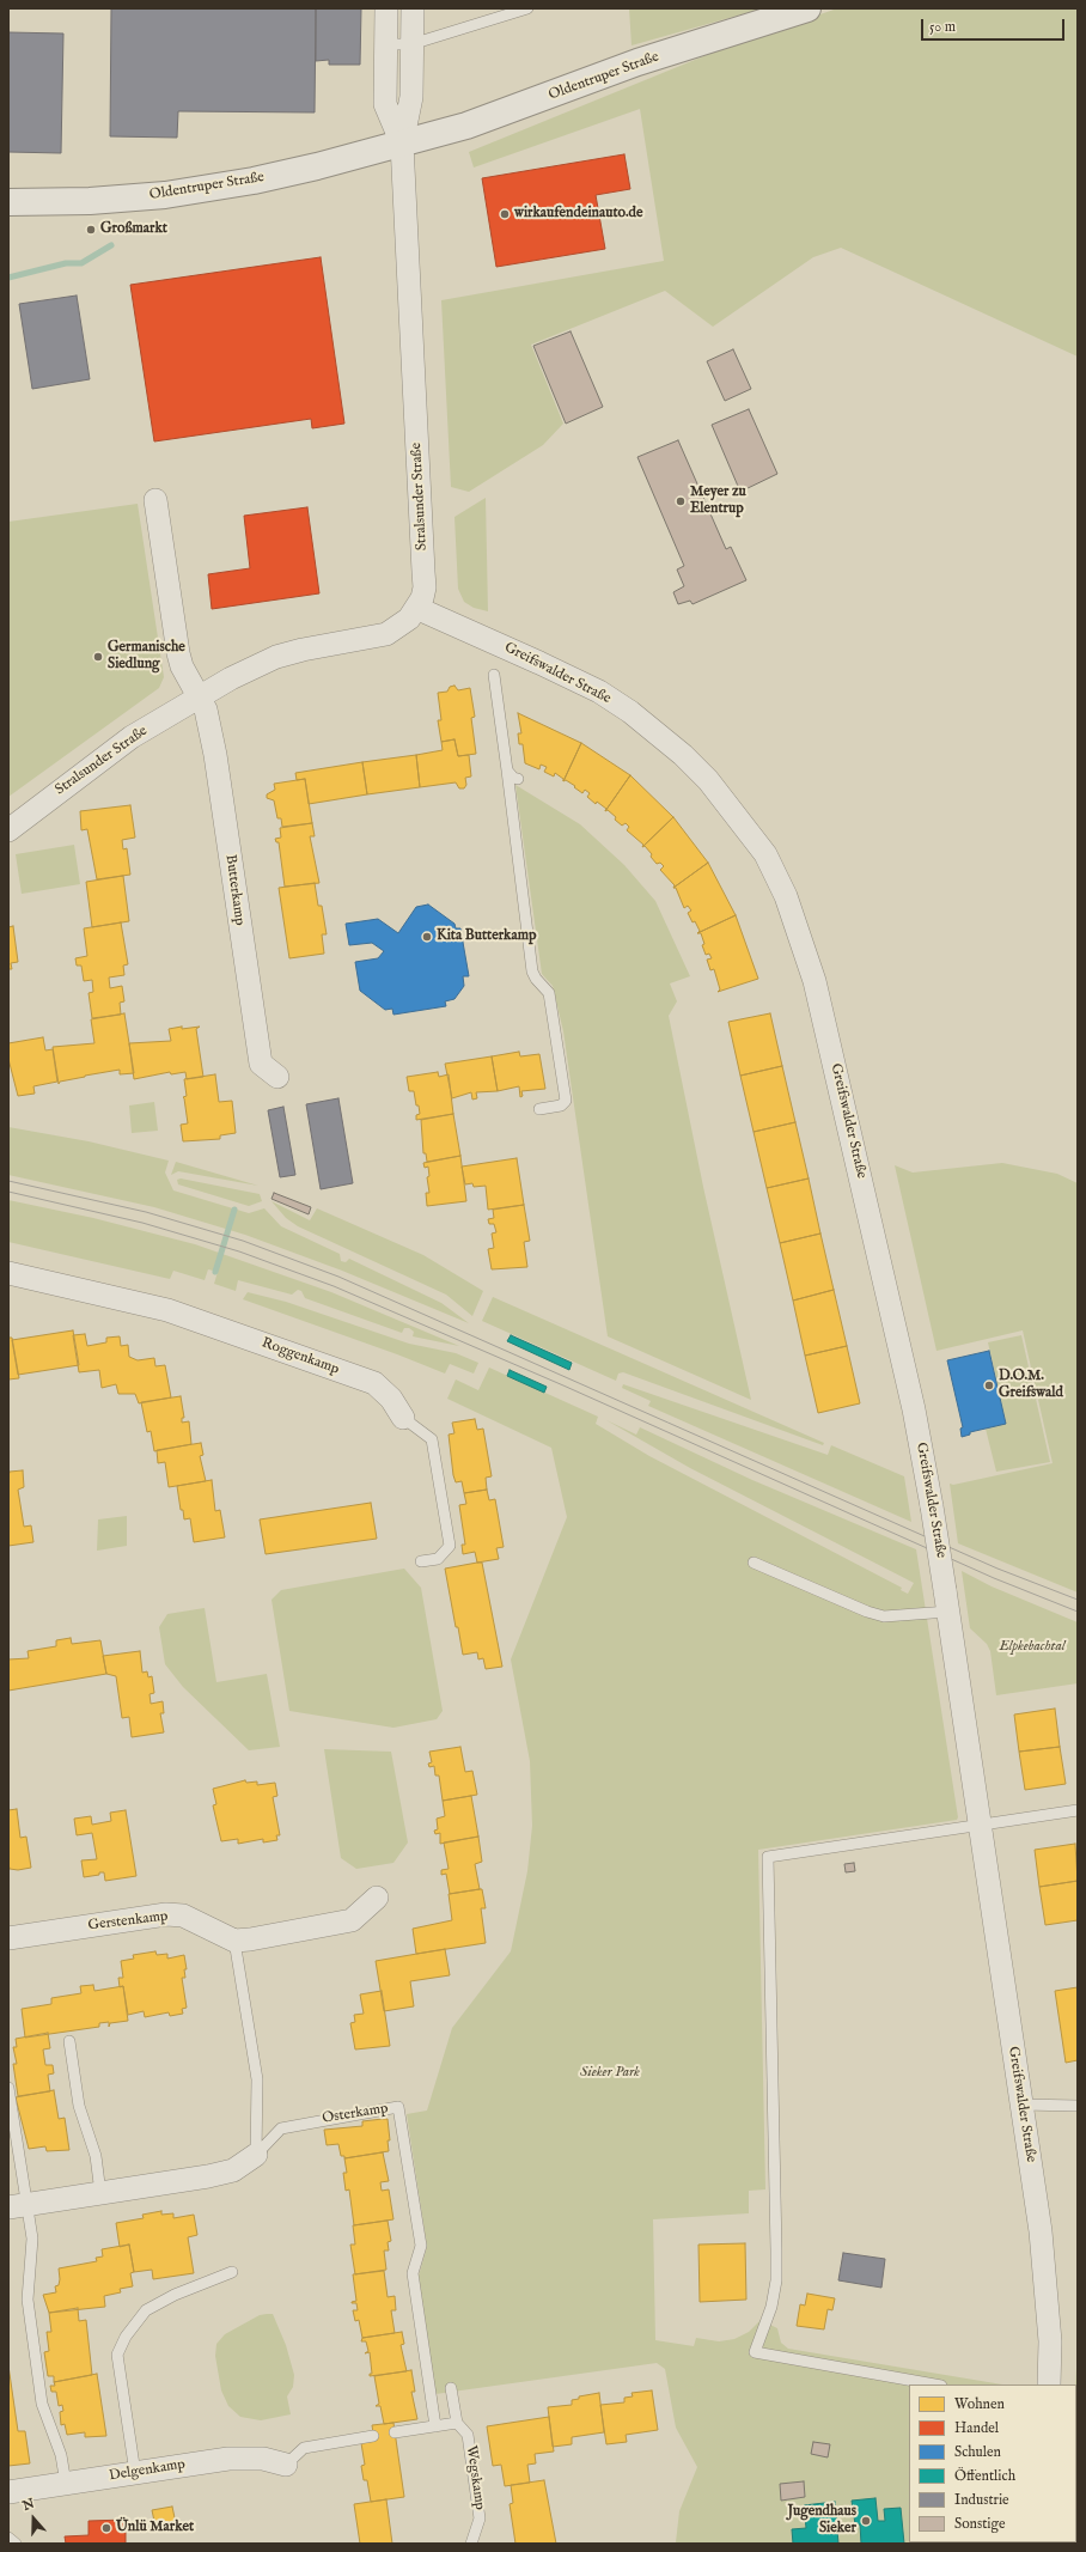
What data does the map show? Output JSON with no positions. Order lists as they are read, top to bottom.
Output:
{
  "streets": {
    "street": [
      "Oldentruper Straße",
      "Stralsunder Straße",
      "Greifswalder Straße",
      "Butterkamp",
      "Roggenkamp",
      "Gerstenkamp",
      "Osterkamp",
      "Delgenkamp"
    ],
    "lane": ["Wegskamp"]
  },
  "crossings": [
    ["Oldentruper Straße", "Stralsunder Straße"],
    ["Stralsunder Straße", "Greifswalder Straße"],
    ["Stralsunder Straße", "Butterkamp"]
  ],
  "parks": ["Elpkebachtal", "Sieker Park"],
  "places": [
    "wirkaufendeinauto.de",
    "Großmarkt",
    "Meyer zu Elentrup",
    "Germanische Siedlung",
    "Kita Butterkamp",
    "D.O.M. Greifswald",
    "Jugendhaus Sieker",
    "Ünlü Market"
  ],
  "legend": [
    "Wohnen",
    "Handel",
    "Schulen",
    "Öffentlich",
    "Industrie",
    "Sonstige"
  ],
  "scale_bar": "50 m",
  "north": "top"
}
